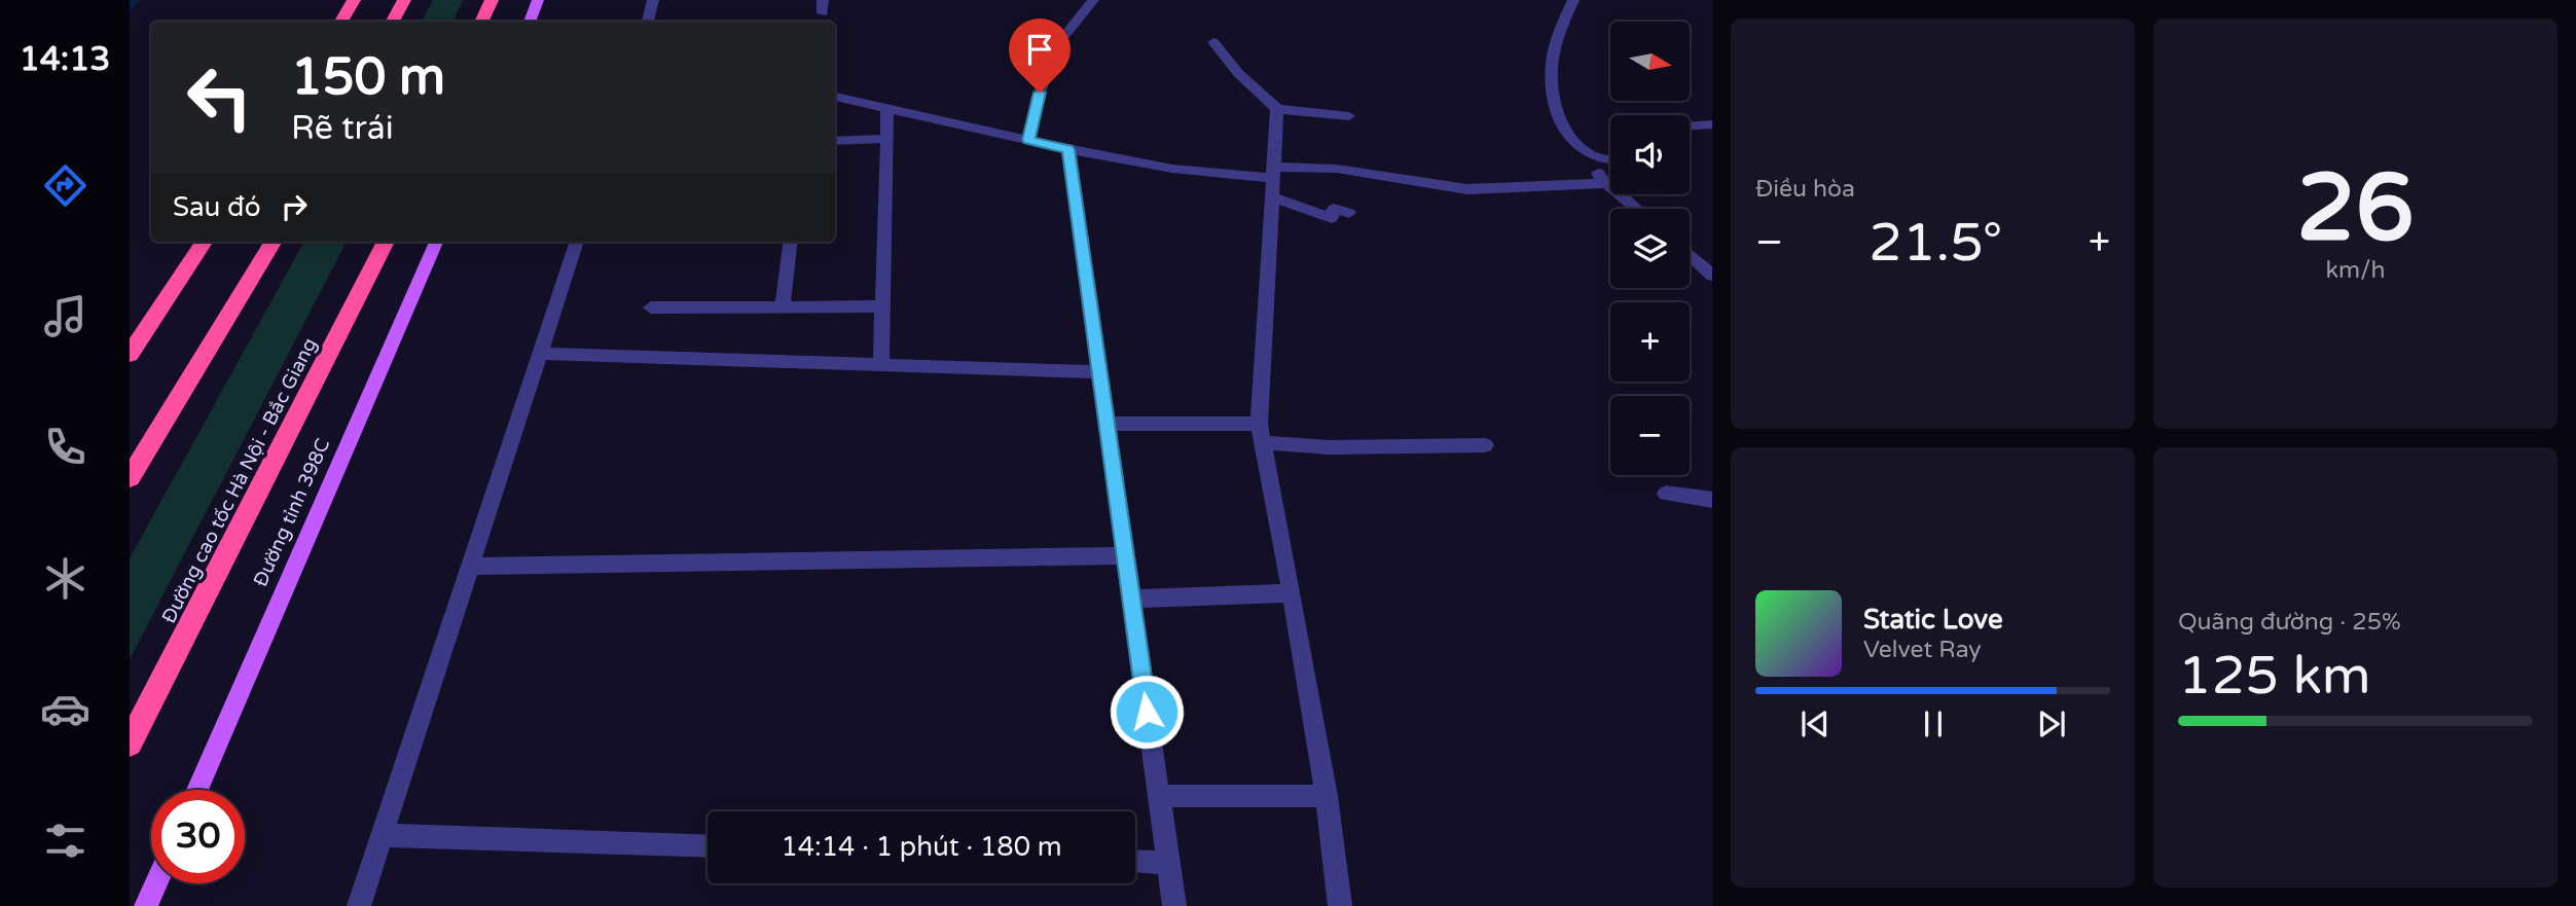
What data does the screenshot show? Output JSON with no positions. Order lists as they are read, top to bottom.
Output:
{
  "streets": {
    "highway": ["Đường cao tốc Hà Nội - Bắc Giang"],
    "main road": ["Đường tỉnh 398C"]
  },
  "north": "right",
  "page": {
    "tabs": "14:13",
    "tile": [
      "Điều hòa",
      ["26", "km/h"],
      ["Quãng đường · 25%", "125 km"]
    ],
    "map_buttons": ["+", "−"],
    "turn": ["150 m", "Rẽ trái"],
    "then": "Sau đó",
    "heat": ["−", "21.5°", "+"],
    "song": ["Static Love", "Velvet Ray"],
    "limit": "30",
    "trip": "14:14 · 1 phút · 180 m"
  }
}
